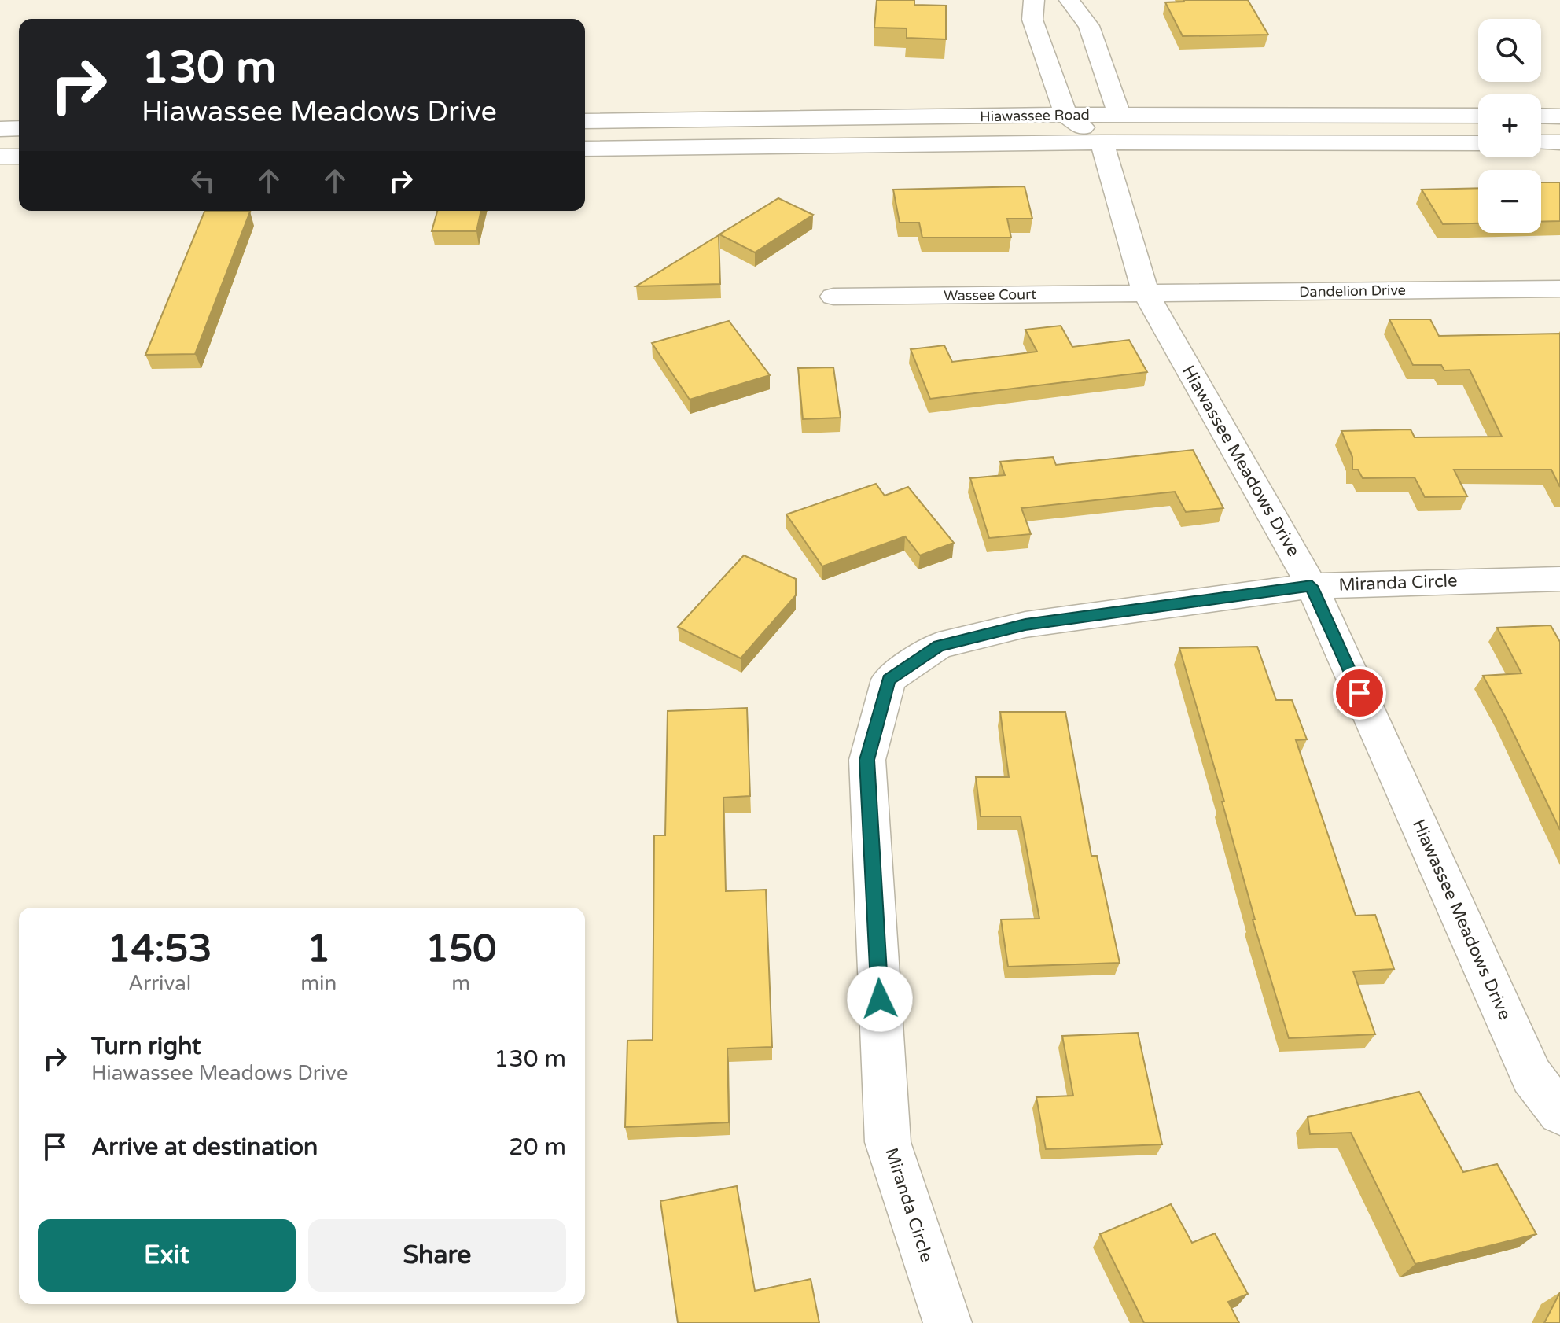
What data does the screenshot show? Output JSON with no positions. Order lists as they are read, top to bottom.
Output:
{
  "streets": {
    "street": [
      "Hiawassee Road",
      "Dandelion Drive",
      "Wassee Court",
      "Hiawassee Meadows Drive",
      "Miranda Circle"
    ]
  },
  "crossings": [
    ["Hiawassee Road", "Hiawassee Meadows Drive"],
    ["Dandelion Drive", "Wassee Court"],
    ["Dandelion Drive", "Hiawassee Meadows Drive"],
    ["Wassee Court", "Hiawassee Meadows Drive"],
    ["Hiawassee Meadows Drive", "Miranda Circle"]
  ],
  "page": {
    "map_buttons": ["+", "−"],
    "turn": ["130 m", "Hiawassee Meadows Drive"],
    "eta": [
      "14:53",
      "Arrival",
      "1",
      "min",
      "150",
      "m"
    ],
    "list": [
      {
        "name": "Turn right",
        "note": "Hiawassee Meadows Drive",
        "value": "130 m"
      },
      {
        "name": "Arrive at destination",
        "value": "20 m"
      }
    ],
    "buttons": ["Exit", "Share"]
  }
}
